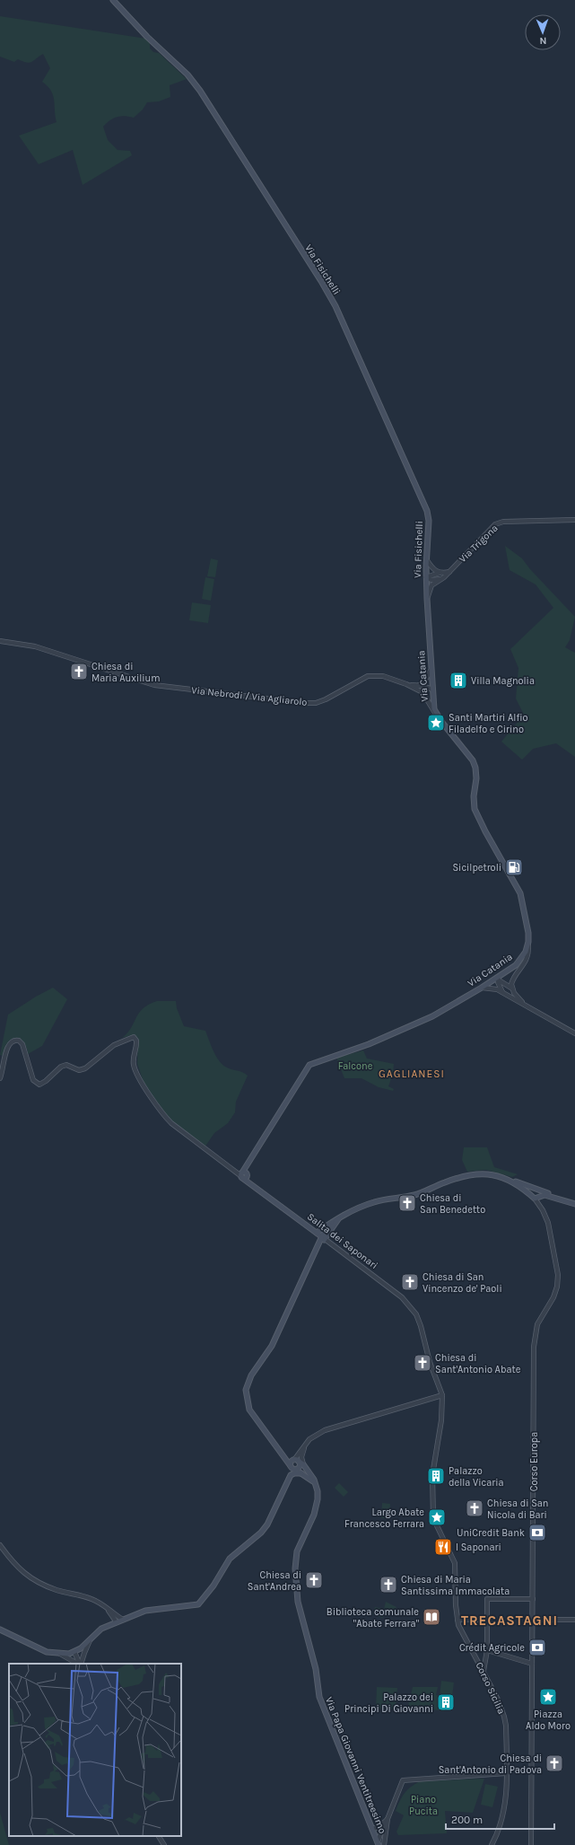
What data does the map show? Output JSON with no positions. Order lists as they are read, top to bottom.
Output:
{
  "streets": {
    "main road": [
      "Via Fisichelli",
      "Via Catania",
      "Salita dei Saponari",
      "Via Papa Giovanni Ventitreesimo"
    ],
    "street": [
      "Via Trigona",
      "Via Nebrodi / Via Agliarolo",
      "Corso Europa",
      "Corso Sicilia"
    ]
  },
  "crossings": [
    ["Via Fisichelli", "Via Catania"],
    ["Via Trigona", "Via Catania"],
    ["Via Catania", "Salita dei Saponari"],
    ["Salita dei Saponari", "Corso Sicilia"]
  ],
  "districts": ["GAGLIANESI", "TRECASTAGNI"],
  "parks": ["Falcone", "Piano Pucita"],
  "places": {
    "church": [
      "Chiesa di Maria Auxilium",
      "Chiesa di San Benedetto",
      "Chiesa di San Vincenzo de' Paoli",
      "Chiesa di Sant'Antonio Abate",
      "Chiesa di San Nicola di Bari",
      "Chiesa di Sant'Andrea",
      "Chiesa di Maria Santissima Immacolata",
      "Chiesa di Sant'Antonio di Padova"
    ],
    "building": ["Villa Magnolia", "Palazzo della Vicaria", "Palazzo dei Principi Di Giovanni"],
    "place": ["Santi Martiri Alfio Filadelfo e Cirino", "Largo Abate Francesco Ferrara", "Piazza Aldo Moro"],
    "fuel station": ["Sicilpetroli"],
    "bank": ["UniCredit Bank", "Crédit Agricole"],
    "restaurant": ["I Saponari"],
    "library": ["Biblioteca comunale \"Abate Ferrara\""]
  },
  "scale_bar": "200 m",
  "north": "bottom"
}
